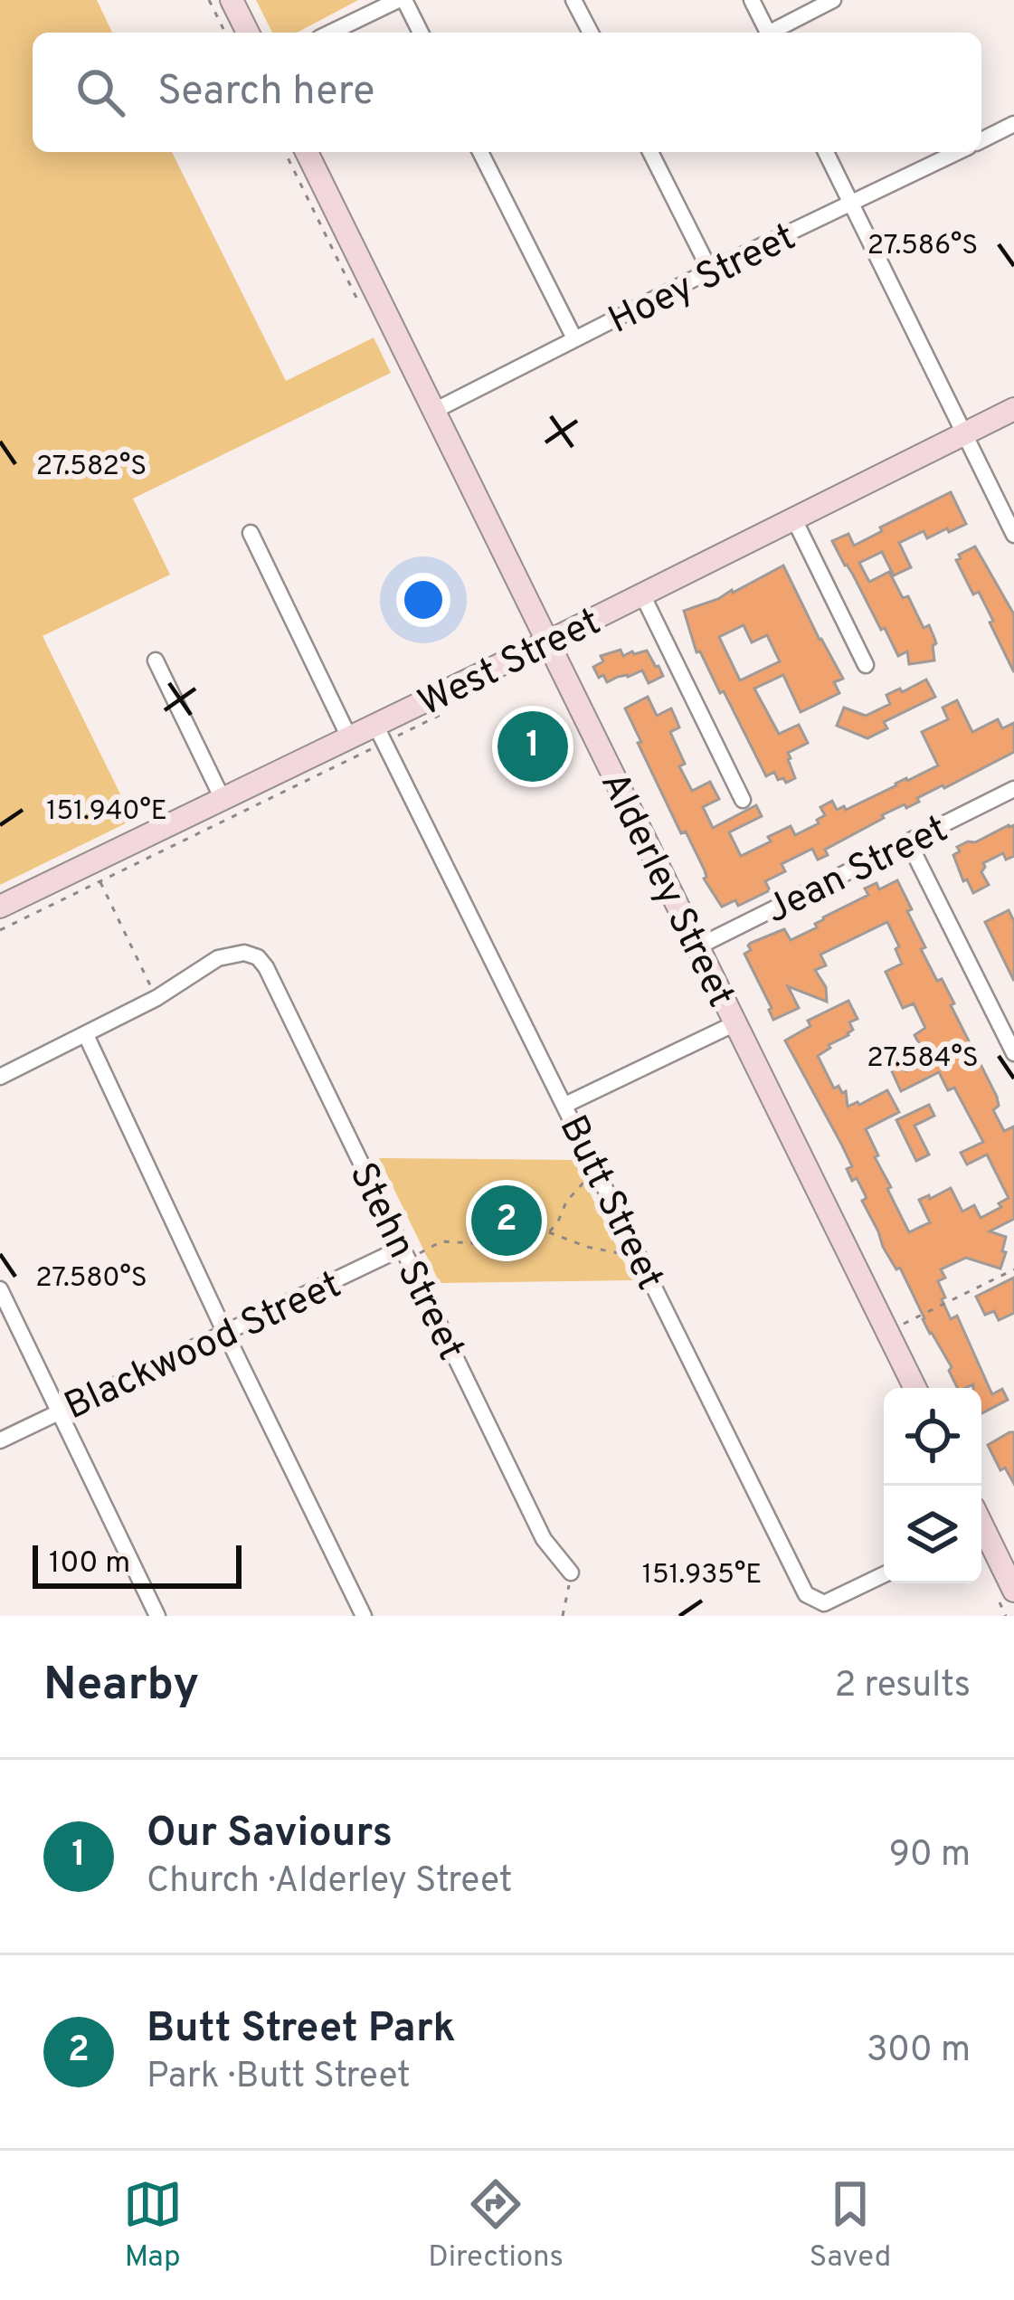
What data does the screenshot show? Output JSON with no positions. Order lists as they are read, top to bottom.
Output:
{
  "streets": {
    "street": [
      "Hoey Street",
      "West Street",
      "Jean Street",
      "Alderley Street",
      "Butt Street",
      "Stehn Street",
      "Blackwood Street"
    ]
  },
  "crossings": [
    ["Hoey Street", "Alderley Street"],
    ["West Street", "Alderley Street"],
    ["West Street", "Butt Street"],
    ["Jean Street", "Alderley Street"],
    ["Stehn Street", "Blackwood Street"]
  ],
  "scale_bar": "100 m",
  "page": {
    "search": "Search here",
    "pins": ["1", "2"],
    "scale": "100 m",
    "heading": ["Nearby", "2 results"],
    "list": [
      {
        "mark": "1",
        "name": "Our Saviours",
        "note": "Church · Alderley Street",
        "value": "90 m"
      },
      {
        "mark": "2",
        "name": "Butt Street Park",
        "note": "Park · Butt Street",
        "value": "300 m"
      }
    ],
    "nav": ["Map", "Directions", "Saved"]
  },
  "coordinates": [
    "27.586°S",
    "27.582°S",
    "151.940°E",
    "27.584°S",
    "27.580°S",
    "151.935°E"
  ]
}
